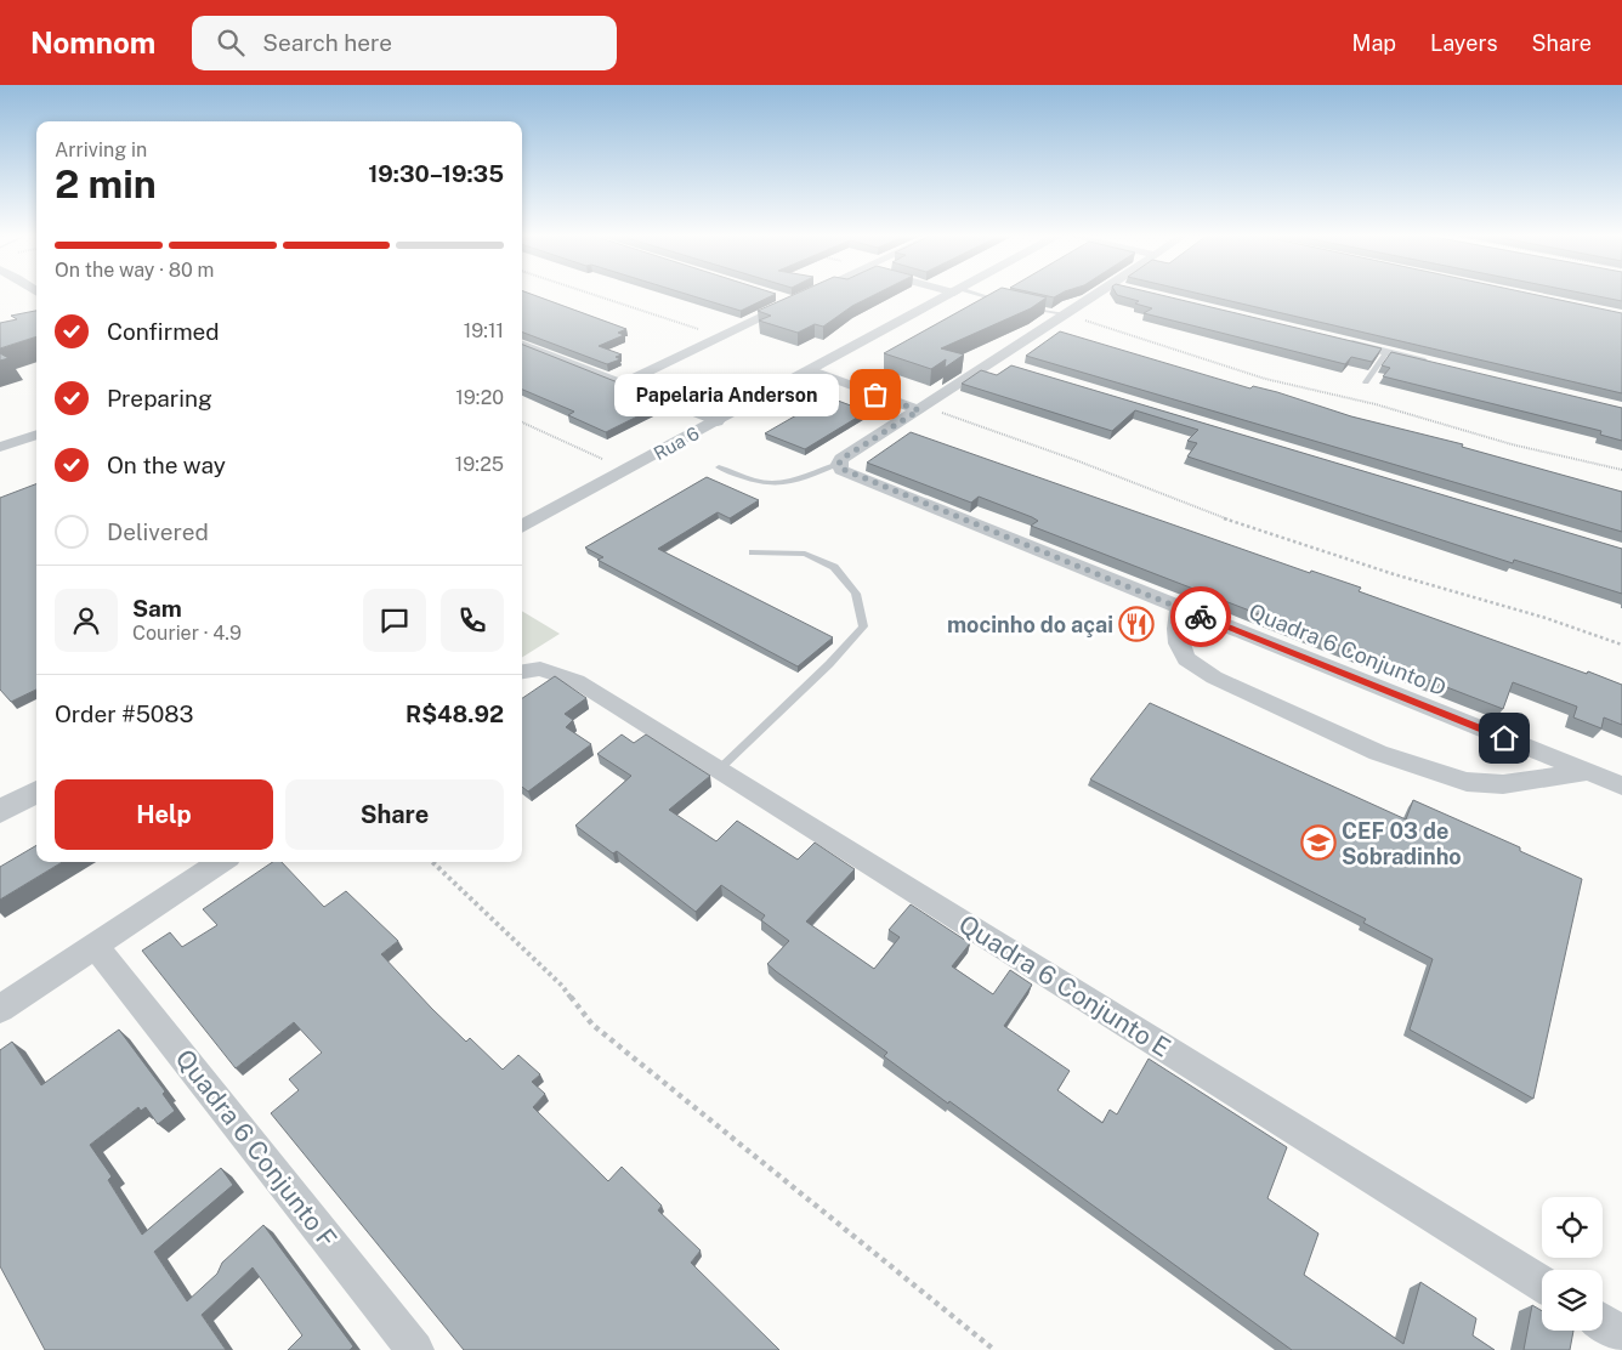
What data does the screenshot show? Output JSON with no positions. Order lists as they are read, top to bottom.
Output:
{
  "streets": {
    "street": [
      "Rua 6",
      "Quadra 6 Conjunto D",
      "Quadra 6 Conjunto E",
      "Quadra 6 Conjunto F"
    ]
  },
  "places": {
    "other": ["Papelaria Anderson"],
    "restaurant": ["mocinho do açai"],
    "school or university": ["CEF 03 de Sobradinho"]
  },
  "page": {
    "header": "Nomnom",
    "search": "Search here",
    "nav": ["Map", "Layers", "Share"],
    "heading": ["2 min", "Arriving in", "19:30–19:35"],
    "panel": [
      "Sam",
      "Courier · 4.9",
      "Order #5083",
      "R$48.92"
    ],
    "bar": "On the way · 80 m",
    "list": [
      ["Confirmed", "19:11"],
      ["Preparing", "19:20"],
      ["On the way", "19:25"],
      "Delivered"
    ],
    "bubble": "Papelaria Anderson",
    "buttons": ["Help", "Share"]
  }
}
